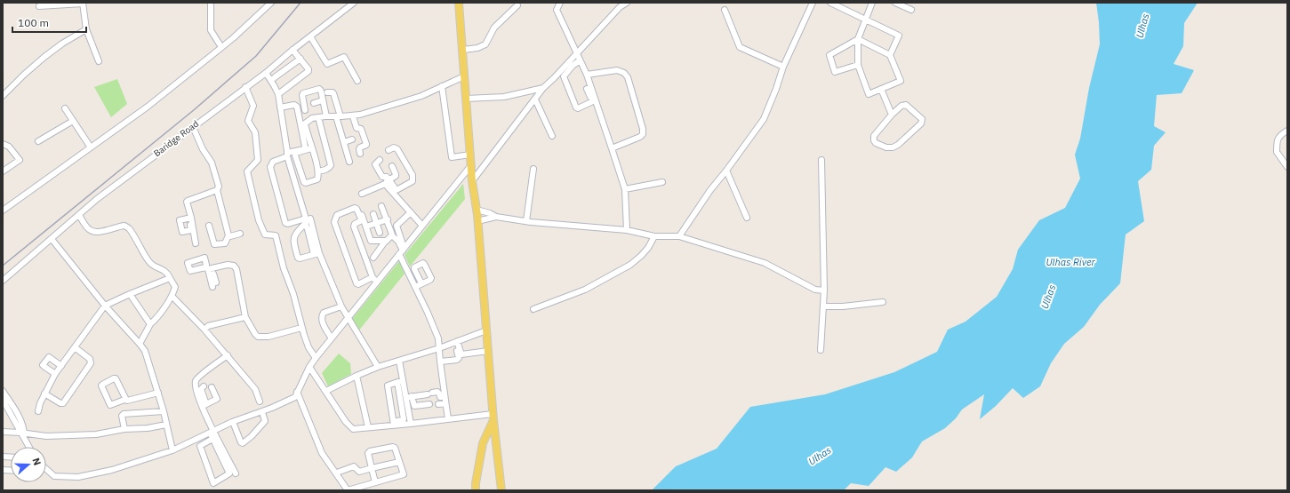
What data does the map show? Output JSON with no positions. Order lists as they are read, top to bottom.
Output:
{
  "streets": {
    "street": ["Baridge Road"]
  },
  "water": ["Ulhas", "Ulhas River"],
  "scale_bar": "100 m",
  "north": "right"
}
